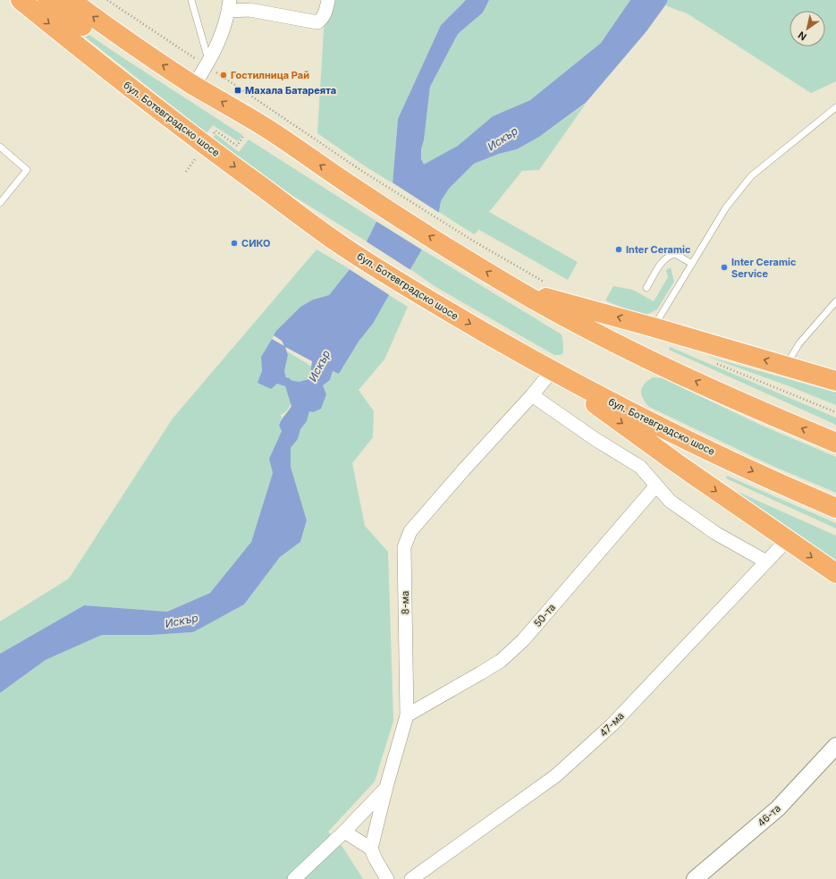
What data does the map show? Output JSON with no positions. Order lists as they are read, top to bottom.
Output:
{
  "streets": {
    "main road": ["бул. Ботевградско шосе"],
    "street": [
      "8-ма",
      "50-та",
      "47-ма",
      "46-та"
    ]
  },
  "crossings": [
    ["бул. Ботевградско шосе", "8-ма"],
    ["8-ма", "50-та"]
  ],
  "water": ["Искър"],
  "places": {
    "other": [
      "Гостилница Рай",
      "СИКО",
      "Inter Ceramic",
      "Inter Ceramic Service"
    ],
    "transit": ["Махала Батареята"]
  },
  "north": "bottom left"
}
